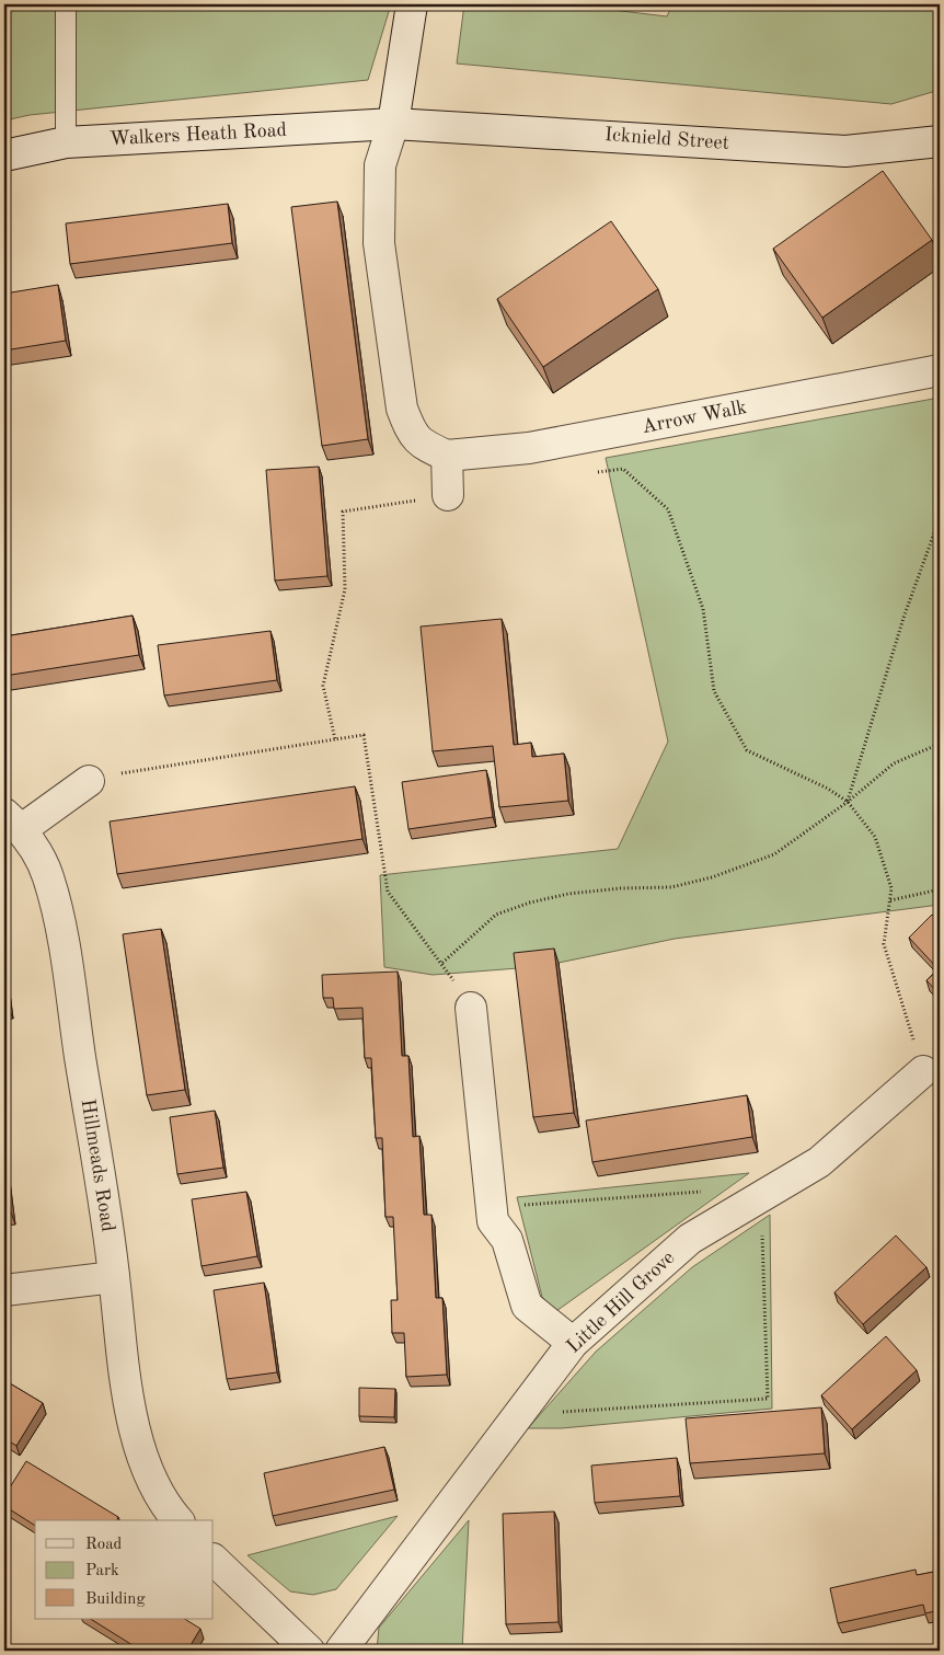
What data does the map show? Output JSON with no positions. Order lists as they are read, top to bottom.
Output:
{
  "streets": {
    "street": [
      "Walkers Heath Road",
      "Icknield Street",
      "Arrow Walk",
      "Hillmeads Road",
      "Little Hill Grove"
    ]
  },
  "crossings": [
    ["Walkers Heath Road", "Icknield Street"],
    ["Walkers Heath Road", "Arrow Walk"],
    ["Icknield Street", "Arrow Walk"]
  ],
  "legend": ["Road", "Park", "Building"]
}
